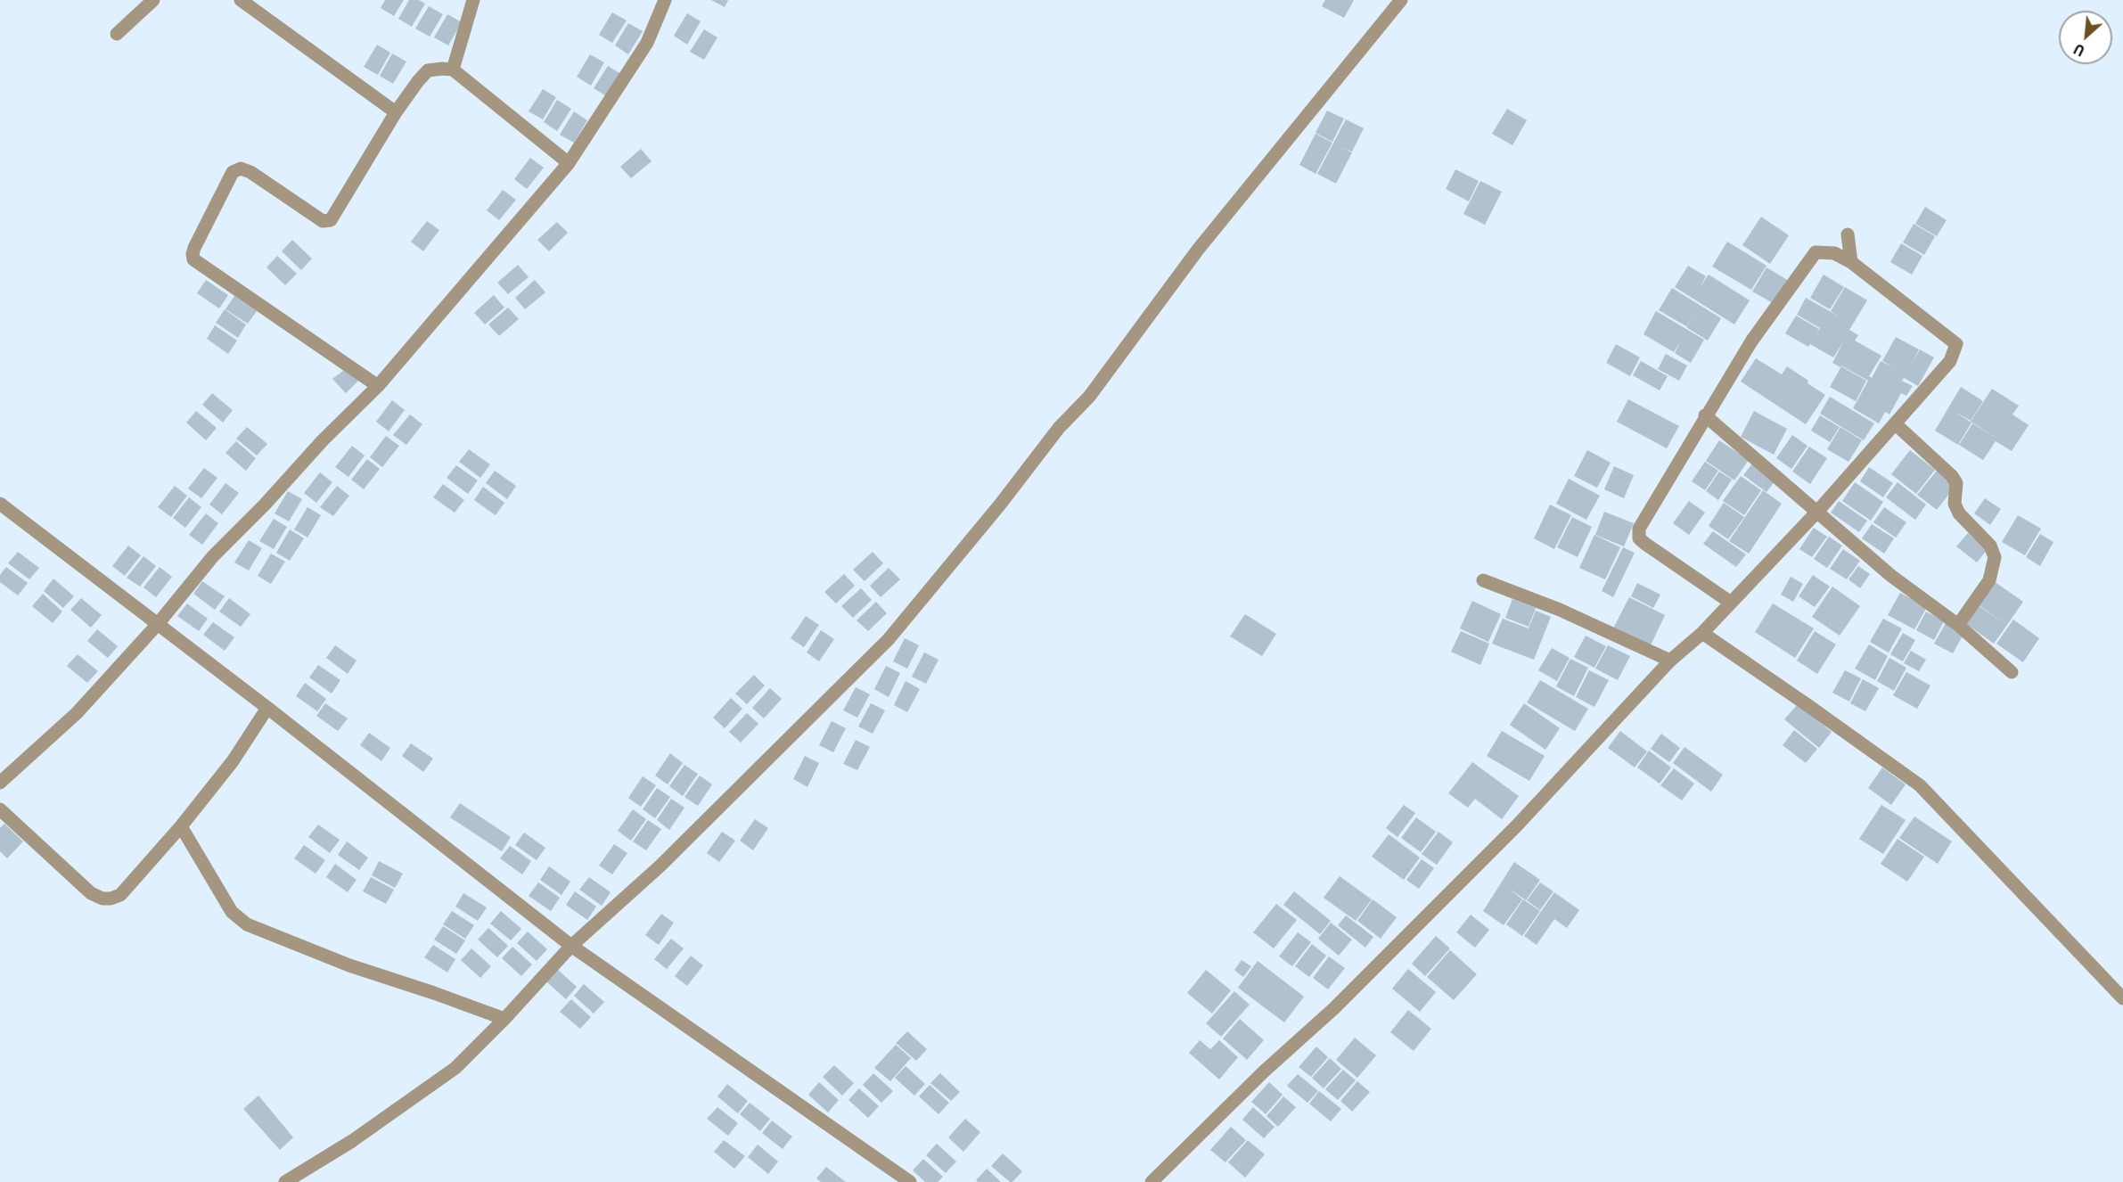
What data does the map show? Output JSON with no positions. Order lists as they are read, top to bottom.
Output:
{
  "north": "bottom left"
}
